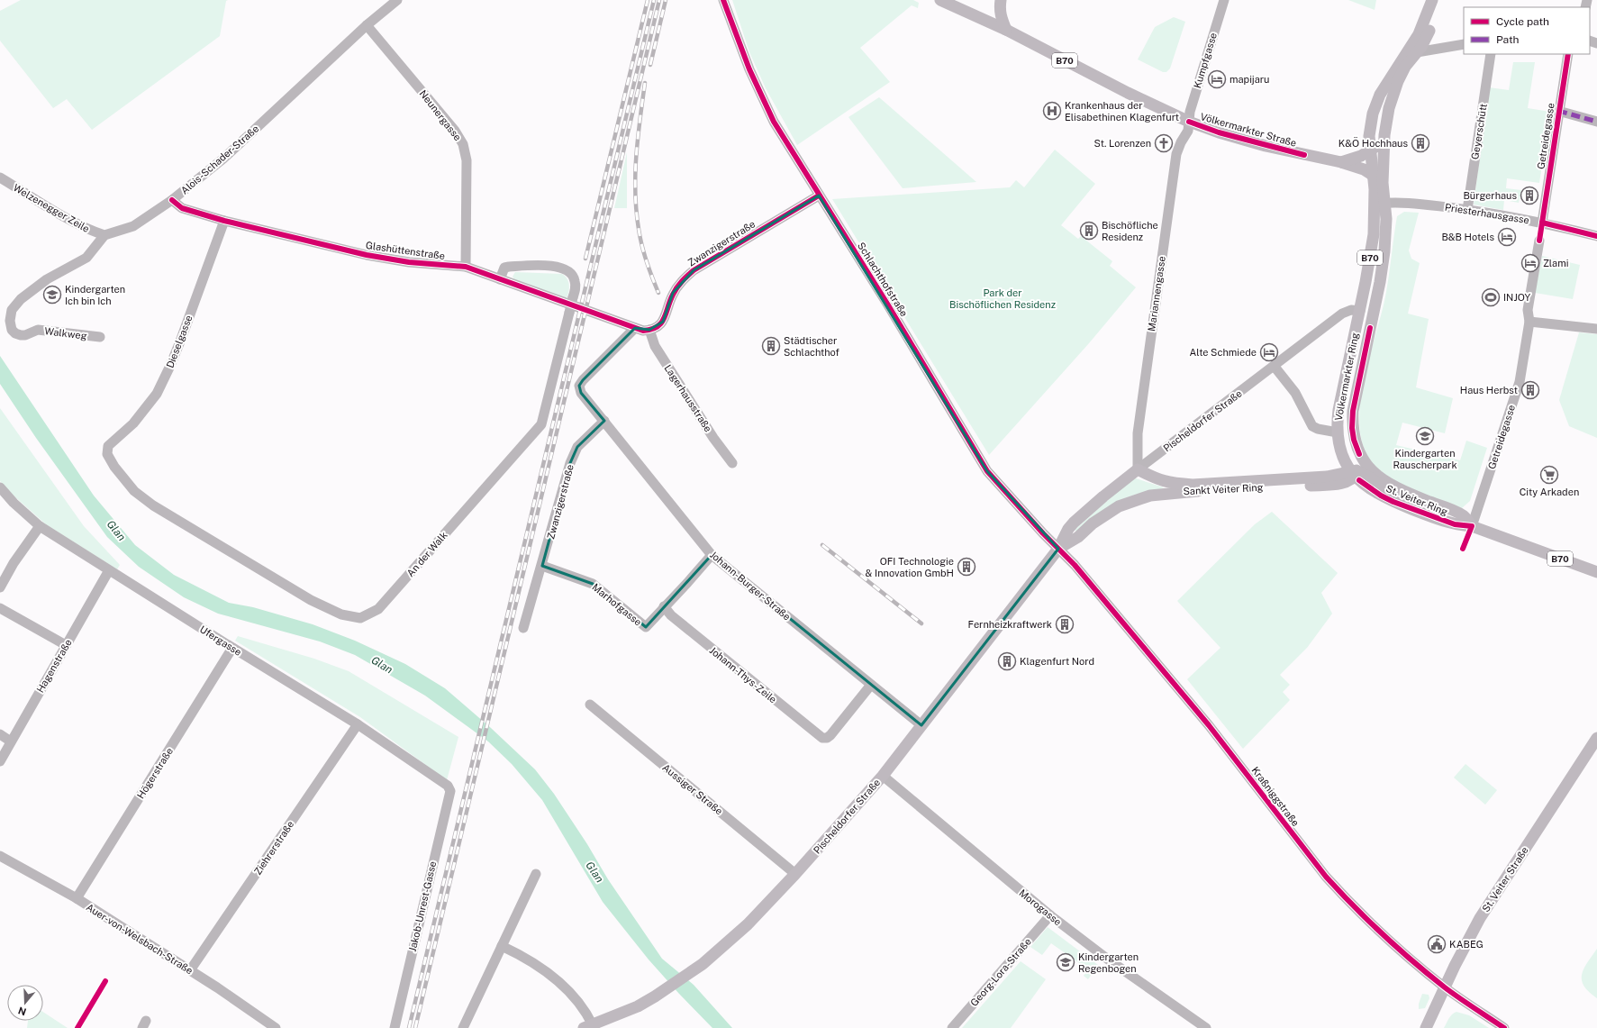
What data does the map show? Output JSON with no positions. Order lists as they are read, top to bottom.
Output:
{
  "streets": {
    "main road": [
      "B70",
      "Völkermarkter Straße",
      "Völkermarkter Ring",
      "Pischeldorfer Straße",
      "Sankt Veiter Ring",
      "St. Veiter Ring",
      "St. Veiter Straße"
    ],
    "street": [
      "Kumpfgasse",
      "Neunergasse",
      "Geyerschütt",
      "Getreidegasse",
      "Alois-Schader-Straße",
      "Welzenegger Zeile",
      "Priesterhausgasse",
      "Zwanzigerstraße",
      "Glashüttenstraße",
      "Schlachthofstraße",
      "Mariannengasse",
      "Walkweg",
      "Dieselgasse",
      "Lagerhausstraße",
      "An der Walk",
      "Johann-Burger-Straße",
      "Marhofgasse",
      "Ufergasse",
      "Hagenstraße",
      "Johann-Thys-Zeile",
      "Högerstraße",
      "Aussiger Straße",
      "Kraßniggstraße",
      "Ziehrerstraße",
      "Jakob-Unrest-Gasse",
      "Morogasse",
      "Auer-von-Welsbach-Straße",
      "Georg-Lora-Straße"
    ]
  },
  "crossings": [
    ["B70", "Völkermarkter Straße"],
    ["B70", "Priesterhausgasse"],
    ["B70", "Völkermarkter Ring"],
    ["Kumpfgasse", "Völkermarkter Straße"],
    ["Kumpfgasse", "Mariannengasse"],
    ["Neunergasse", "Alois-Schader-Straße"],
    ["Neunergasse", "Glashüttenstraße"],
    ["Völkermarkter Straße", "Mariannengasse"],
    ["Geyerschütt", "Priesterhausgasse"],
    ["Getreidegasse", "Priesterhausgasse"],
    ["Getreidegasse", "St. Veiter Ring"],
    ["Alois-Schader-Straße", "Welzenegger Zeile"],
    ["Alois-Schader-Straße", "Glashüttenstraße"],
    ["Alois-Schader-Straße", "Walkweg"],
    ["Welzenegger Zeile", "Walkweg"],
    ["Priesterhausgasse", "Völkermarkter Ring"],
    ["Zwanzigerstraße", "Schlachthofstraße"],
    ["Zwanzigerstraße", "Lagerhausstraße"],
    ["Zwanzigerstraße", "Johann-Burger-Straße"],
    ["Zwanzigerstraße", "Marhofgasse"],
    ["Glashüttenstraße", "Dieselgasse"],
    ["Glashüttenstraße", "An der Walk"],
    ["Schlachthofstraße", "Pischeldorfer Straße"],
    ["Schlachthofstraße", "Kraßniggstraße"],
    ["Mariannengasse", "Pischeldorfer Straße"],
    ["Mariannengasse", "Sankt Veiter Ring"],
    ["Dieselgasse", "An der Walk"],
    ["Völkermarkter Ring", "Pischeldorfer Straße"],
    ["Völkermarkter Ring", "Sankt Veiter Ring"],
    ["Völkermarkter Ring", "St. Veiter Ring"],
    ["Pischeldorfer Straße", "Sankt Veiter Ring"],
    ["Pischeldorfer Straße", "Johann-Burger-Straße"],
    ["Pischeldorfer Straße", "Aussiger Straße"],
    ["Pischeldorfer Straße", "Kraßniggstraße"],
    ["Pischeldorfer Straße", "Morogasse"],
    ["Sankt Veiter Ring", "St. Veiter Ring"],
    ["Johann-Burger-Straße", "Johann-Thys-Zeile"],
    ["Marhofgasse", "Johann-Thys-Zeile"],
    ["Ufergasse", "Hagenstraße"],
    ["Ufergasse", "Högerstraße"],
    ["Ufergasse", "Ziehrerstraße"],
    ["Ufergasse", "Jakob-Unrest-Gasse"],
    ["Högerstraße", "Auer-von-Welsbach-Straße"],
    ["Kraßniggstraße", "St. Veiter Straße"],
    ["Ziehrerstraße", "Auer-von-Welsbach-Straße"],
    ["Morogasse", "Georg-Lora-Straße"]
  ],
  "water": ["Glan"],
  "parks": ["Park der Bischöflichen Residenz"],
  "places": {
    "hotel": [
      "mapijaru",
      "B&B Hotels",
      "Zlami",
      "Alte Schmiede"
    ],
    "hospital": ["Krankenhaus der Elisabethinen Klagenfurt"],
    "church": ["St. Lorenzen"],
    "building": [
      "K&Ö Hochhaus",
      "Bürgerhaus",
      "Bischöfliche Residenz",
      "Städtischer Schlachthof",
      "Haus Herbst",
      "OFI Technologie & Innovation GmbH",
      "Fernheizkraftwerk",
      "Klagenfurt Nord"
    ],
    "school or university": ["Kindergarten Ich bin Ich", "Kindergarten Rauscherpark", "Kindergarten Regenbogen"],
    "sports": ["INJOY"],
    "supermarket": ["City Arkaden"],
    "public building": ["KABEG"]
  },
  "legend": ["Cycle path", "Path"],
  "north": "bottom"
}
